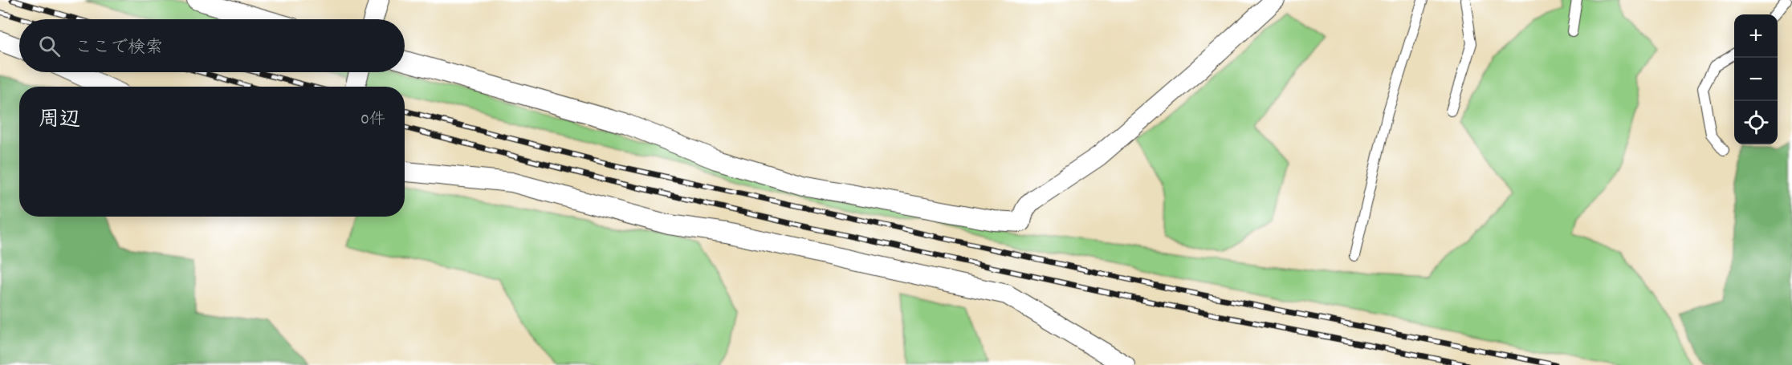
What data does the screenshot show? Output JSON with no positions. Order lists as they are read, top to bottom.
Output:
{
  "page": {
    "map_buttons": ["+", "−"],
    "search": "ここで検索",
    "heading": ["周辺", "0件"]
  }
}
